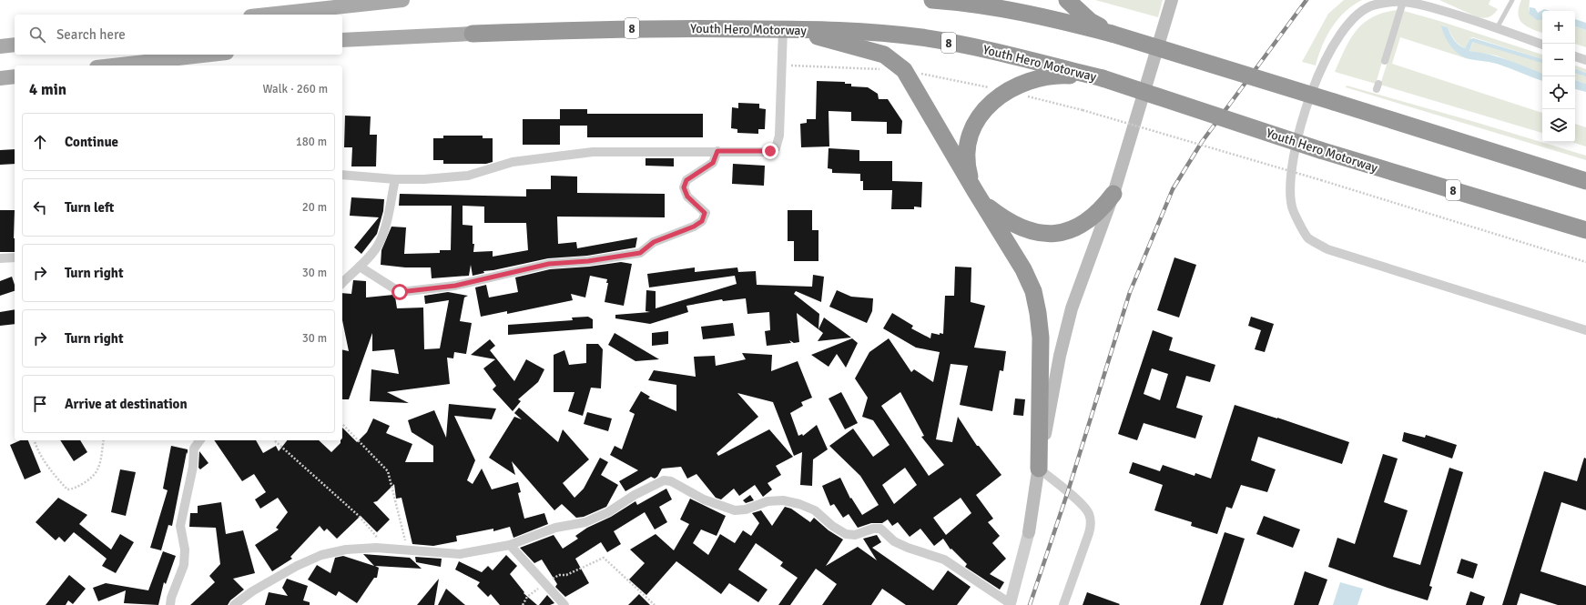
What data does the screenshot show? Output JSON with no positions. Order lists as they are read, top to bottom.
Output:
{
  "streets": {
    "highway": ["8", "Youth Hero Motorway"]
  },
  "crossings": [
    ["8", "Youth Hero Motorway"]
  ],
  "page": {
    "map_buttons": ["+", "−"],
    "search": "Search here",
    "heading": ["4 min", "Walk · 260 m"],
    "list": [
      ["Continue", "180 m"],
      ["Turn left", "20 m"],
      ["Turn right", "30 m"],
      ["Turn right", "30 m"],
      "Arrive at destination"
    ]
  }
}
